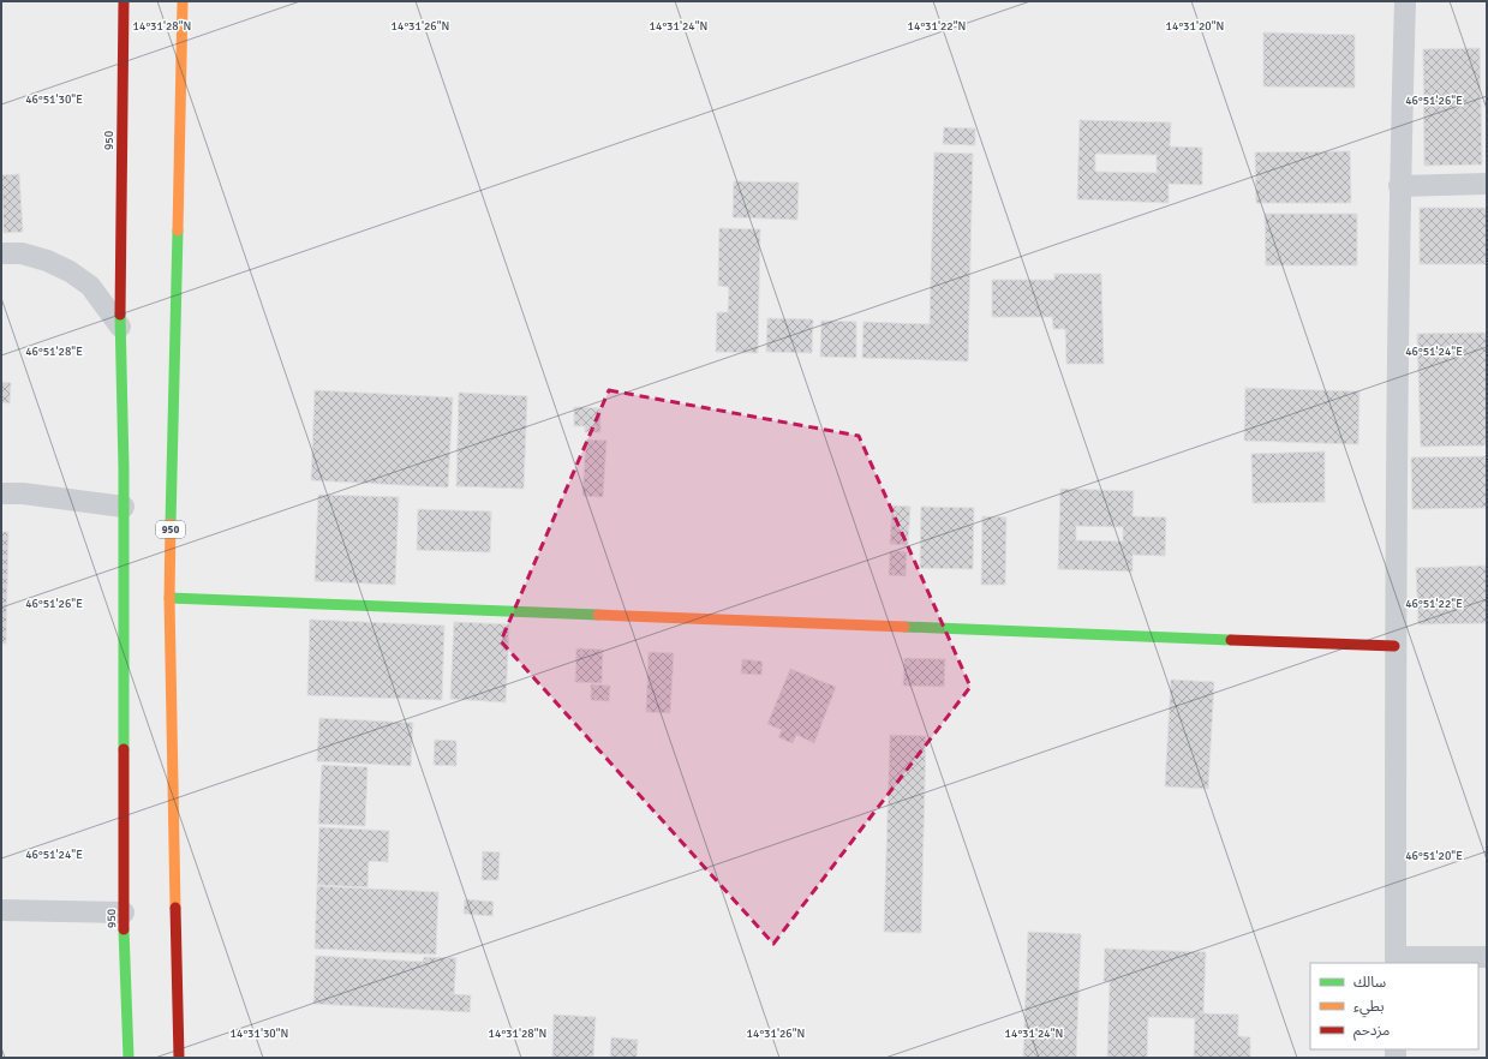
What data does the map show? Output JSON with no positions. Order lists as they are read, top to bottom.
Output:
{
  "streets": {
    "main road": ["950"]
  },
  "legend": ["سالك", "بطيء", "مزدحم"],
  "coordinates": [
    "14°31'20\"N",
    "14°31'28\"N",
    "14°31'26\"N",
    "14°31'24\"N",
    "14°31'22\"N",
    "46°51'30\"E",
    "46°51'26\"E",
    "46°51'28\"E",
    "46°51'24\"E",
    "46°51'22\"E",
    "46°51'20\"E",
    "14°31'30\"N"
  ]
}
